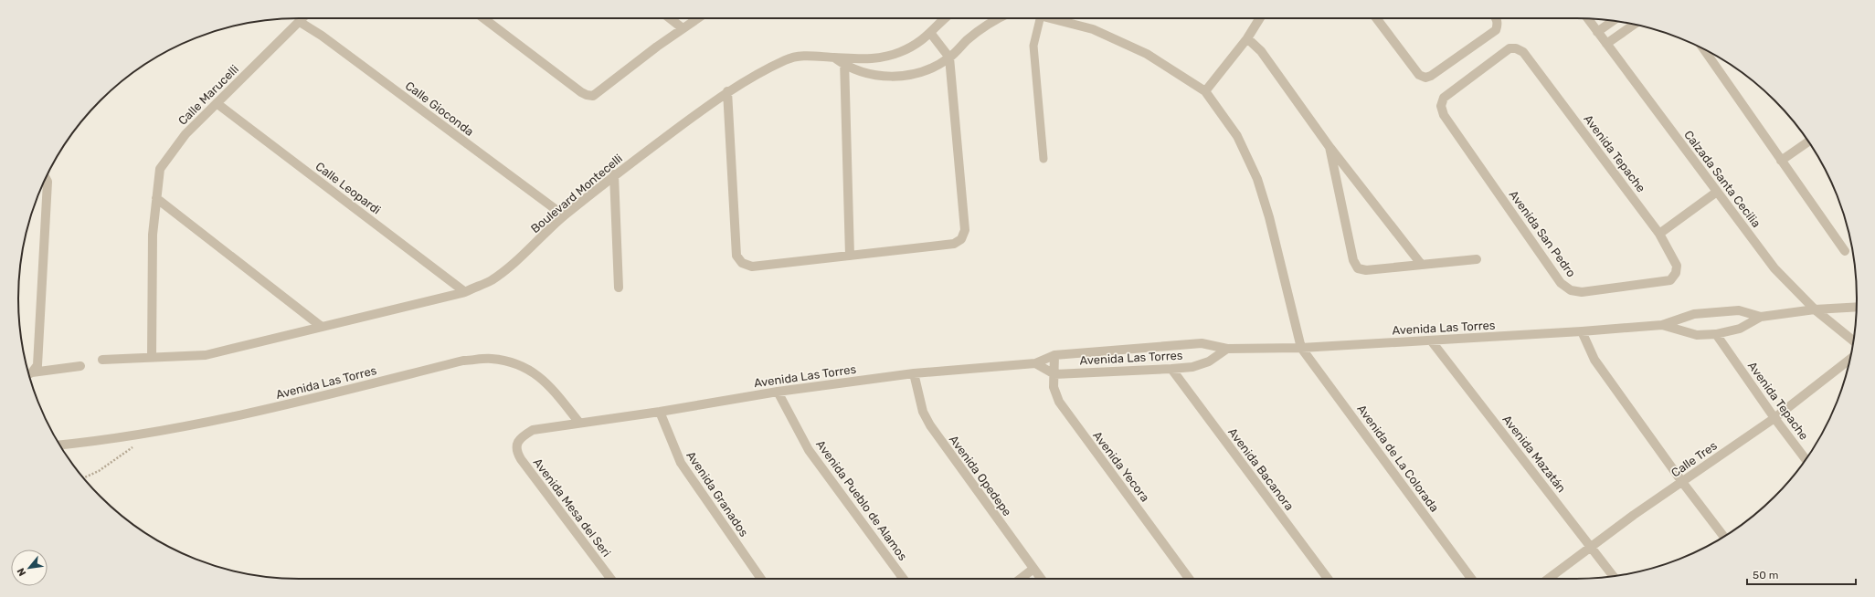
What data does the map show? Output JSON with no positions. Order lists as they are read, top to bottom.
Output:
{
  "streets": {
    "street": [
      "Calle Marucelli",
      "Calle Gioconda",
      "Avenida Tepache",
      "Calzada Santa Cecilia",
      "Calle Leopardi",
      "Boulevard Montecelli",
      "Avenida San Pedro",
      "Avenida Las Torres",
      "Avenida Mazatán",
      "Avenida de La Colorada",
      "Calle Tres",
      "Avenida Yecora",
      "Avenida Bacanora",
      "Avenida Opedepe",
      "Avenida Granados",
      "Avenida Pueblo de Alamos",
      "Avenida Mesa del Seri"
    ]
  },
  "crossings": [
    ["Calle Marucelli", "Calle Gioconda"],
    ["Calle Marucelli", "Calle Leopardi"],
    ["Calle Marucelli", "Boulevard Montecelli"],
    ["Calle Gioconda", "Boulevard Montecelli"],
    ["Avenida Tepache", "Avenida San Pedro"],
    ["Avenida Tepache", "Avenida Las Torres"],
    ["Avenida Tepache", "Calle Tres"],
    ["Calzada Santa Cecilia", "Avenida Las Torres"],
    ["Calle Leopardi", "Boulevard Montecelli"],
    ["Avenida Las Torres", "Avenida Mazatán"],
    ["Avenida Las Torres", "Avenida de La Colorada"],
    ["Avenida Las Torres", "Avenida Yecora"],
    ["Avenida Las Torres", "Avenida Bacanora"],
    ["Avenida Las Torres", "Avenida Opedepe"],
    ["Avenida Las Torres", "Avenida Granados"],
    ["Avenida Las Torres", "Avenida Pueblo de Alamos"],
    ["Avenida Las Torres", "Avenida Mesa del Seri"],
    ["Avenida Mazatán", "Calle Tres"]
  ],
  "scale_bar": "50 m",
  "north": "bottom left"
}
